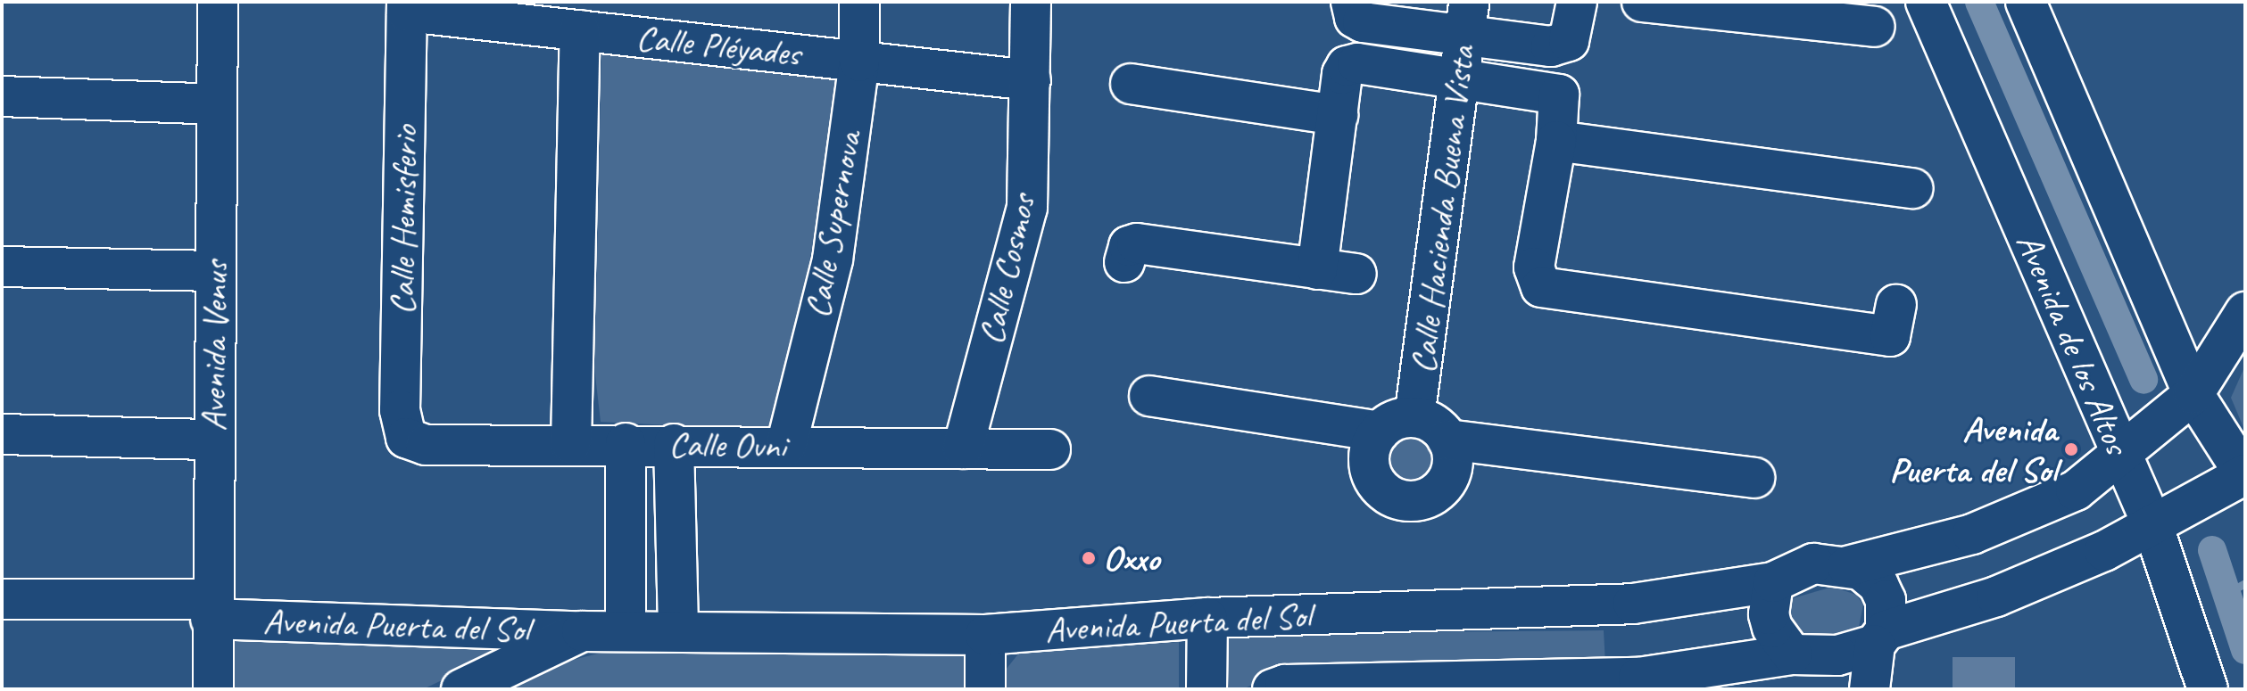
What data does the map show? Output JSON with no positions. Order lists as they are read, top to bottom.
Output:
{
  "streets": {
    "street": [
      "Calle Pléyades",
      "Calle Hacienda Buena Vista",
      "Calle Hemisferio",
      "Calle Supernova",
      "Calle Cosmos",
      "Avenida de los Altos",
      "Avenida Venus",
      "Calle Ovni",
      "Avenida Puerta del Sol"
    ]
  },
  "crossings": [
    ["Calle Pléyades", "Calle Hemisferio"],
    ["Calle Pléyades", "Calle Supernova"],
    ["Calle Pléyades", "Calle Cosmos"],
    ["Calle Hemisferio", "Calle Ovni"],
    ["Calle Supernova", "Calle Ovni"],
    ["Calle Cosmos", "Calle Ovni"],
    ["Avenida Venus", "Avenida Puerta del Sol"]
  ],
  "places": ["Avenida Puerta del Sol", "Oxxo"]
}
